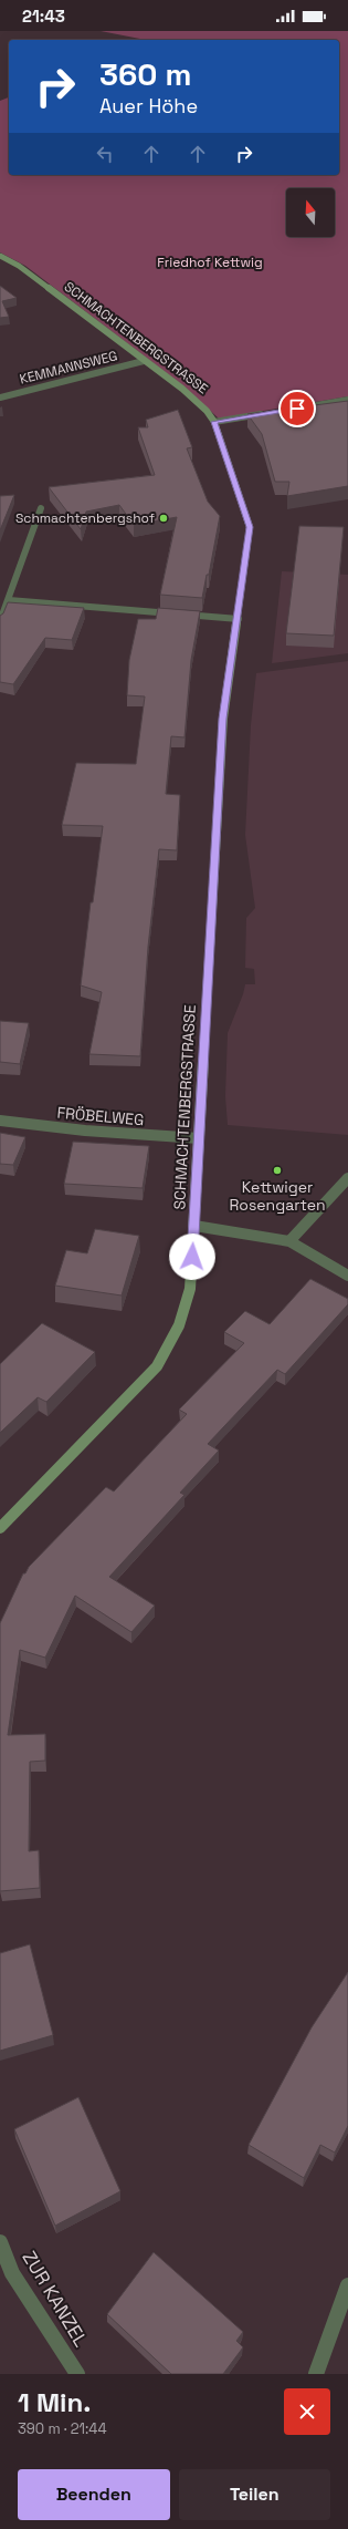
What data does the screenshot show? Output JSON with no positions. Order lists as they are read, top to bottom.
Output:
{
  "streets": {
    "street": [
      "SCHMACHTENBERGSTRASSE",
      "KEMMANNSWEG",
      "FRÖBELWEG",
      "ZUR KANZEL"
    ]
  },
  "crossings": [
    ["SCHMACHTENBERGSTRASSE", "KEMMANNSWEG"],
    ["SCHMACHTENBERGSTRASSE", "FRÖBELWEG"]
  ],
  "parks": ["Friedhof Kettwig"],
  "places": ["Schmachtenbergshof", "Kettwiger Rosengarten"],
  "north": "top",
  "page": {
    "status": "21:43",
    "turn": ["360 m", "Auer Höhe"],
    "heading": ["1 Min.", "390 m · 21:44"],
    "buttons": ["Beenden", "Teilen"]
  }
}
